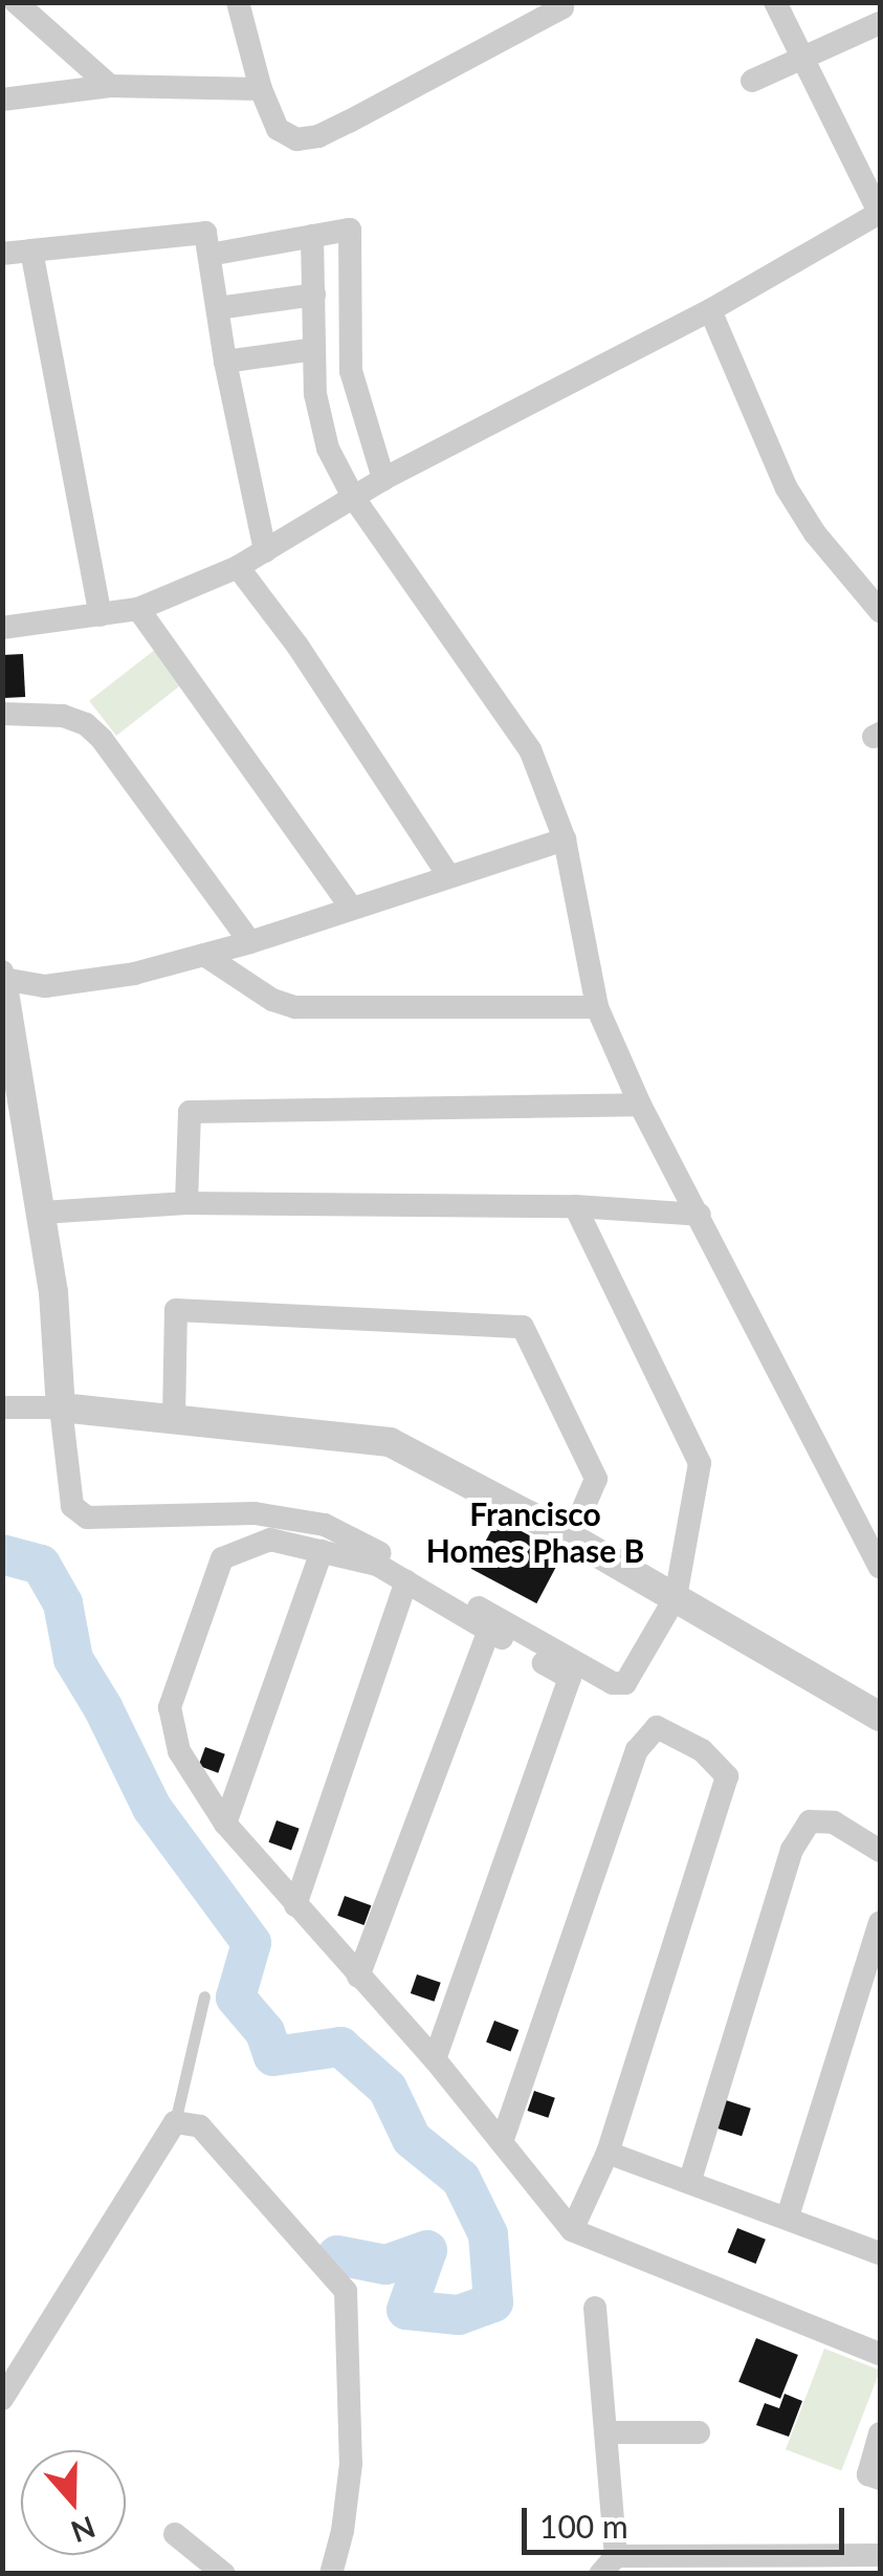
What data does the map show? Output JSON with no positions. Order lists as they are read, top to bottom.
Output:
{
  "districts": ["Francisco Homes Phase B"],
  "scale_bar": "100 m",
  "north": "bottom"
}
